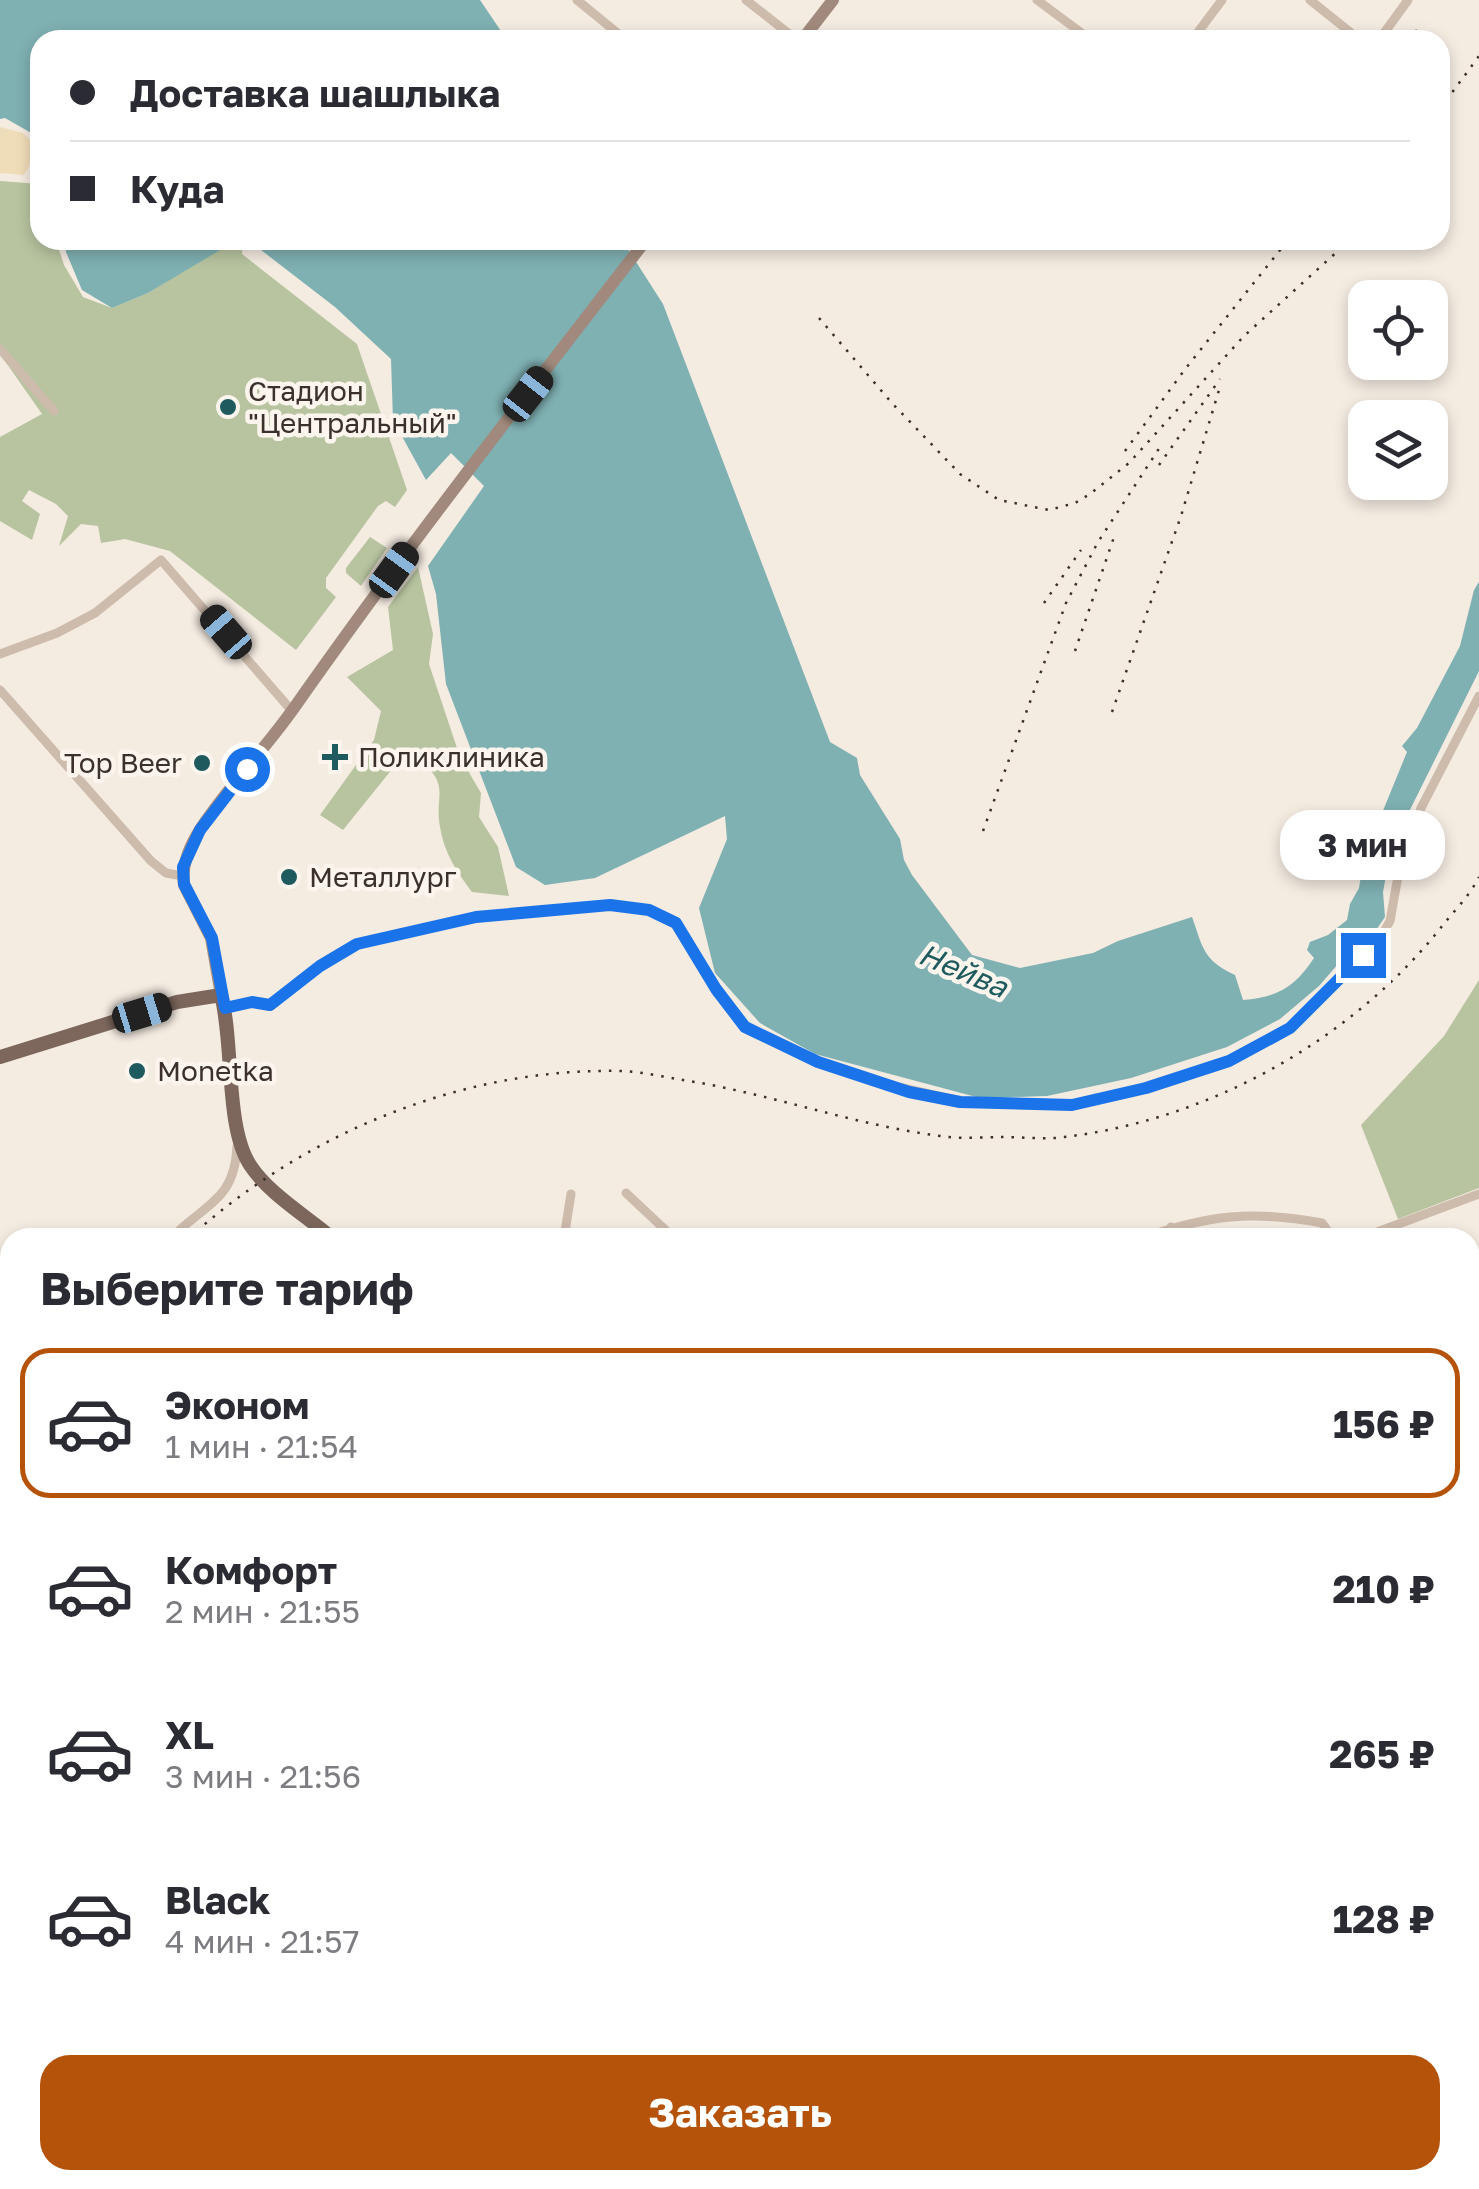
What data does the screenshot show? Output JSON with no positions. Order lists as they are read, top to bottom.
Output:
{
  "water": ["Нейва"],
  "places": {
    "other": [
      "Стадион \"Центральный\"",
      "Top Beer",
      "Металлург",
      "Monetka"
    ],
    "health": ["Поликлиника"]
  },
  "page": {
    "banner": ["Доставка шашлыка", "Куда"],
    "bubble": "3 мин",
    "heading": "Выберите тариф",
    "list": [
      {
        "name": "Эконом",
        "note": "1 мин · 21:54",
        "value": "156 ₽"
      },
      {
        "name": "Комфорт",
        "note": "2 мин · 21:55",
        "value": "210 ₽"
      },
      {
        "name": "XL",
        "note": "3 мин · 21:56",
        "value": "265 ₽"
      },
      {
        "name": "Black",
        "note": "4 мин · 21:57",
        "value": "128 ₽"
      }
    ],
    "buttons": "Заказать"
  }
}
